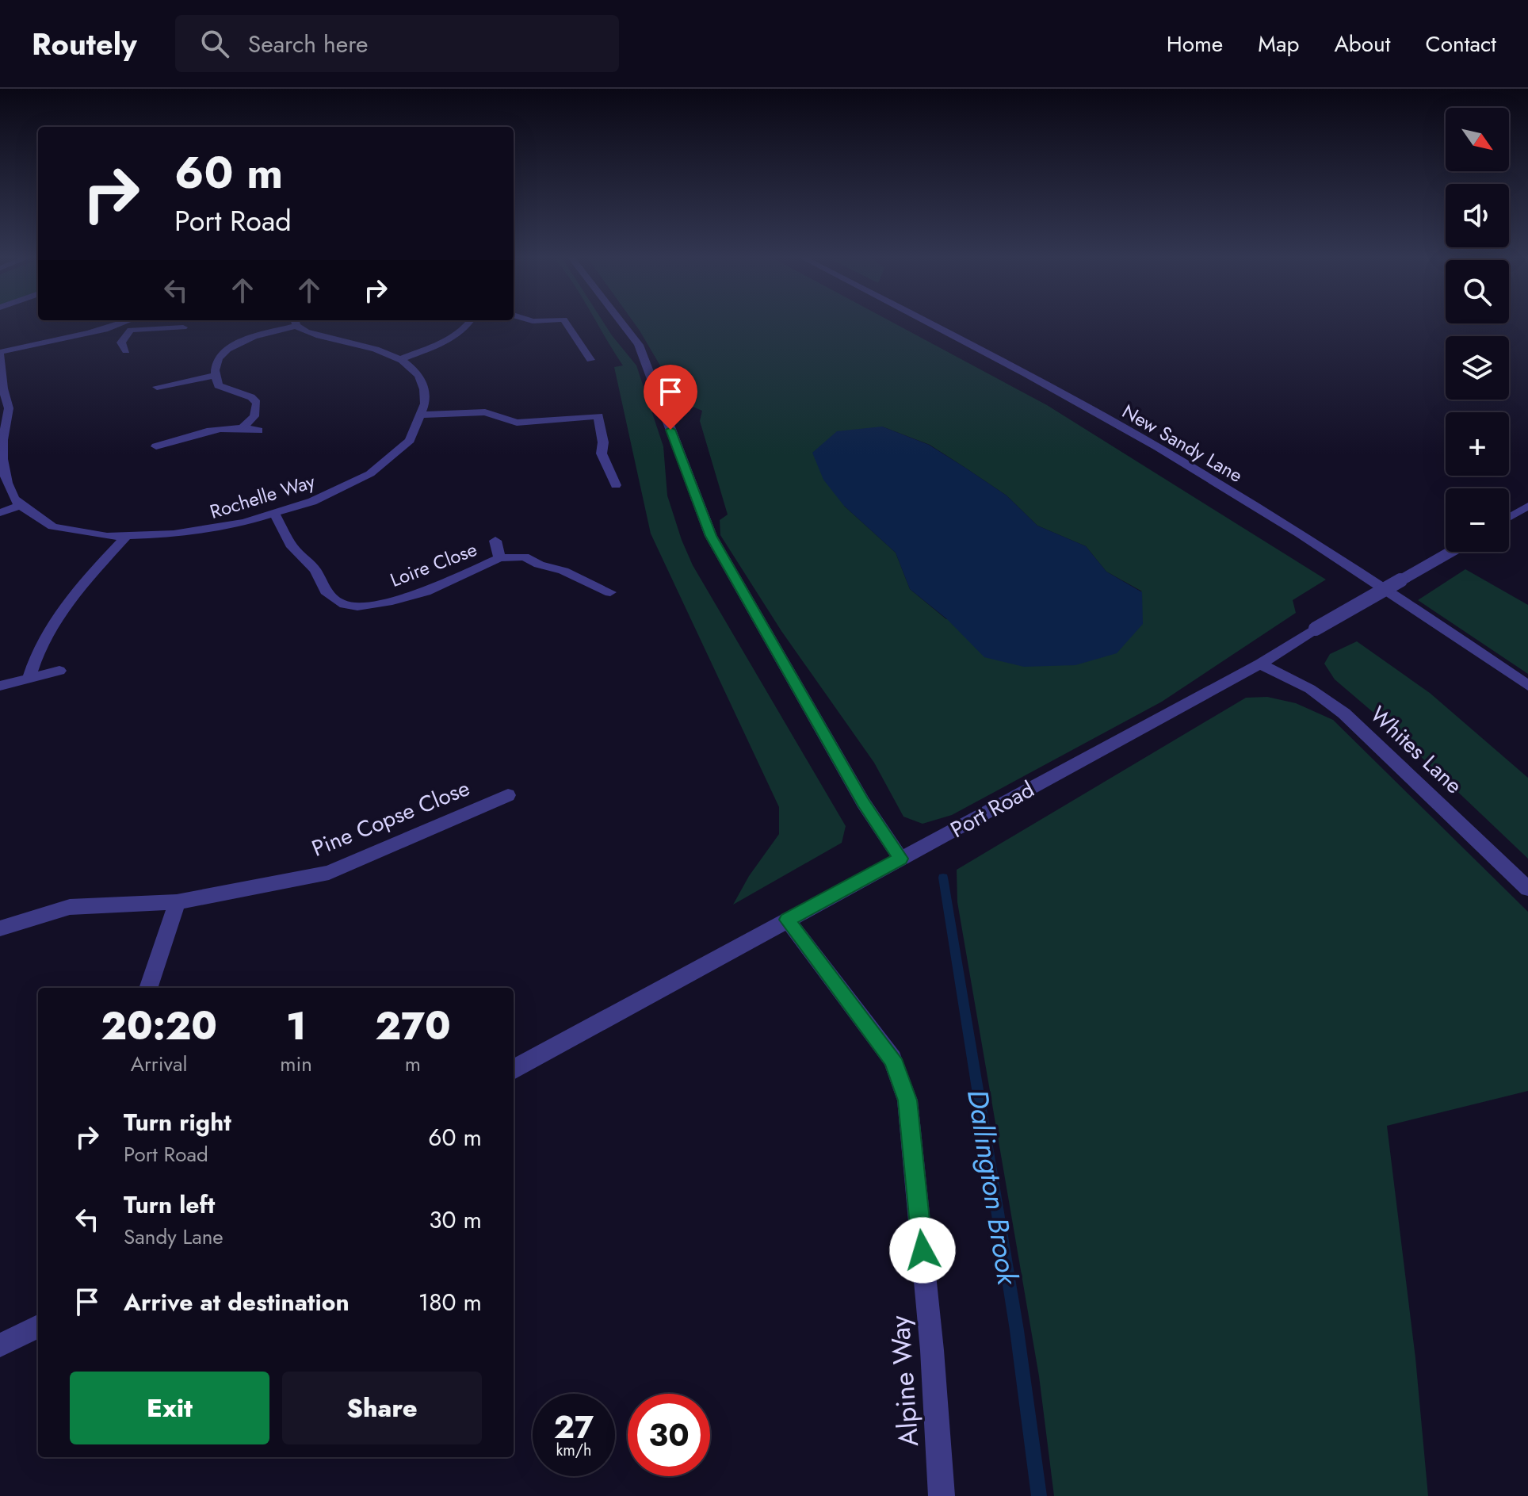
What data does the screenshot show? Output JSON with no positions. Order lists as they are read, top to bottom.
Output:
{
  "streets": {
    "street": [
      "New Sandy Lane",
      "Rochelle Way",
      "Loire Close",
      "Whites Lane",
      "Port Road",
      "Pine Copse Close",
      "Alpine Way"
    ]
  },
  "crossings": [
    ["Rochelle Way", "Loire Close"],
    ["Whites Lane", "Port Road"],
    ["Port Road", "Alpine Way"]
  ],
  "water": ["Dallington Brook"],
  "north": "bottom right",
  "page": {
    "header": "Routely",
    "search": "Search here",
    "nav": [
      "Home",
      "Map",
      "About",
      "Contact"
    ],
    "map_buttons": ["+", "−"],
    "turn": ["60 m", "Port Road"],
    "eta": [
      "20:20",
      "Arrival",
      "1",
      "min",
      "270",
      "m"
    ],
    "list": [
      {
        "name": "Turn right",
        "note": "Port Road",
        "value": "60 m"
      },
      {
        "name": "Turn left",
        "note": "Sandy Lane",
        "value": "30 m"
      },
      {
        "name": "Arrive at destination",
        "value": "180 m"
      }
    ],
    "buttons": ["Exit", "Share"],
    "speed": "27 km/h",
    "limit": "30"
  }
}
